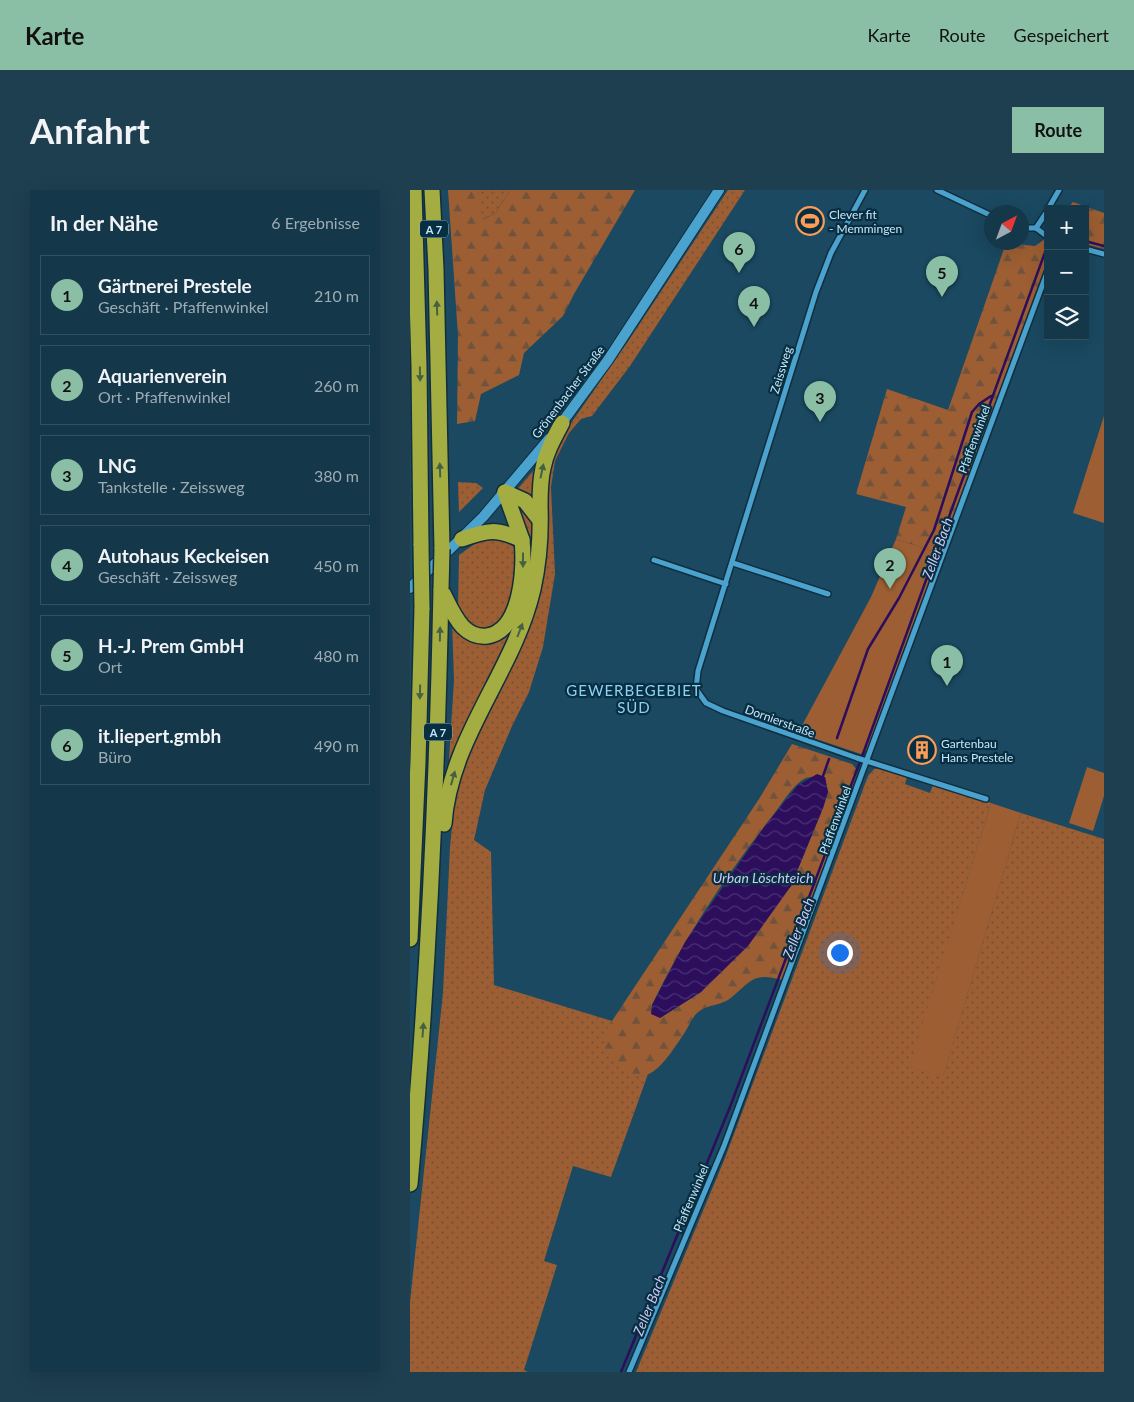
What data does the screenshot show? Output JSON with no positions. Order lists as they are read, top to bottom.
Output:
{
  "streets": {
    "highway": ["A 7"],
    "main road": ["Grönenbacher Straße"],
    "street": ["Zeissweg", "Pfaffenwinkel", "Dornierstraße"]
  },
  "crossings": [
    ["Zeissweg", "Dornierstraße"],
    ["Pfaffenwinkel", "Dornierstraße"]
  ],
  "districts": ["GEWERBEGEBIET SÜD"],
  "water": ["Zeller Bach", "Urban Löschteich"],
  "places": {
    "sports": ["Clever fit - Memmingen"],
    "building": ["Gartenbau Hans Prestele"]
  },
  "north": "top right",
  "page": {
    "header": "Karte",
    "nav": ["Karte", "Route", "Gespeichert"],
    "buttons": "Route",
    "title": "Anfahrt",
    "heading": ["In der Nähe", "6 Ergebnisse"],
    "map_buttons": ["+", "−"],
    "pins": [
      "6",
      "5",
      "4",
      "3",
      "2",
      "1"
    ],
    "list": [
      {
        "mark": "1",
        "name": "Gärtnerei Prestele",
        "note": "Geschäft · Pfaffenwinkel",
        "value": "210 m"
      },
      {
        "mark": "2",
        "name": "Aquarienverein",
        "note": "Ort · Pfaffenwinkel",
        "value": "260 m"
      },
      {
        "mark": "3",
        "name": "LNG",
        "note": "Tankstelle · Zeissweg",
        "value": "380 m"
      },
      {
        "mark": "4",
        "name": "Autohaus Keckeisen",
        "note": "Geschäft · Zeissweg",
        "value": "450 m"
      },
      {
        "mark": "5",
        "name": "H.-J. Prem GmbH",
        "note": "Ort",
        "value": "480 m"
      },
      {
        "mark": "6",
        "name": "it.liepert.gmbh",
        "note": "Büro",
        "value": "490 m"
      }
    ]
  }
}
